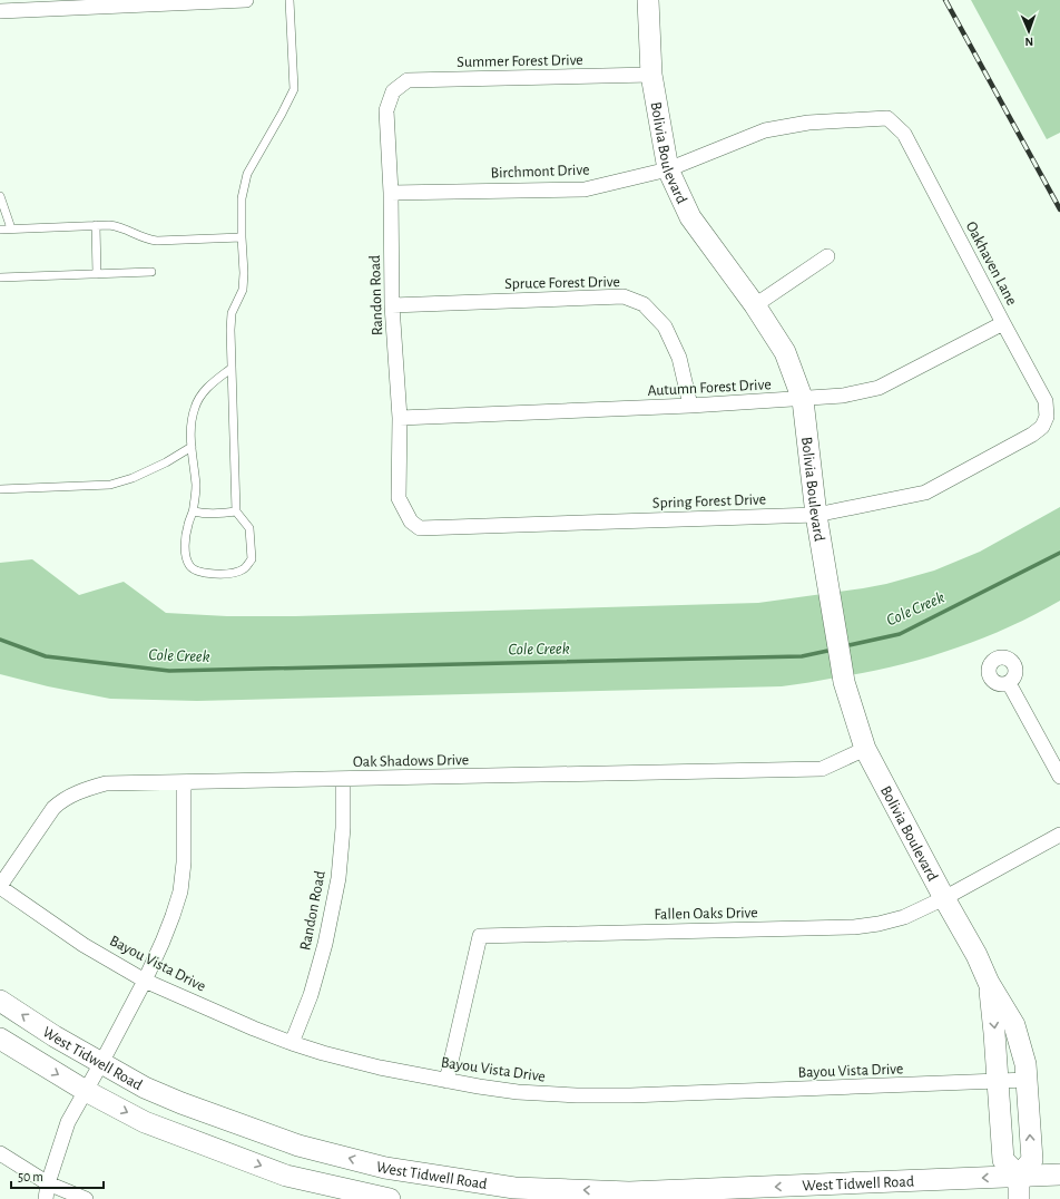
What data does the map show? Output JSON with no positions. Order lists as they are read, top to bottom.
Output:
{
  "streets": {
    "main road": ["Bolivia Boulevard", "West Tidwell Road"],
    "street": [
      "Summer Forest Drive",
      "Birchmont Drive",
      "Oakhaven Lane",
      "Spruce Forest Drive",
      "Randon Road",
      "Autumn Forest Drive",
      "Spring Forest Drive",
      "Oak Shadows Drive",
      "Fallen Oaks Drive",
      "Bayou Vista Drive"
    ]
  },
  "crossings": [
    ["Summer Forest Drive", "Bolivia Boulevard"],
    ["Summer Forest Drive", "Randon Road"],
    ["Bolivia Boulevard", "Birchmont Drive"],
    ["Bolivia Boulevard", "Autumn Forest Drive"],
    ["Bolivia Boulevard", "Spring Forest Drive"],
    ["Bolivia Boulevard", "Oak Shadows Drive"],
    ["Bolivia Boulevard", "Fallen Oaks Drive"],
    ["Bolivia Boulevard", "Bayou Vista Drive"],
    ["Bolivia Boulevard", "West Tidwell Road"],
    ["Birchmont Drive", "Oakhaven Lane"],
    ["Birchmont Drive", "Randon Road"],
    ["Oakhaven Lane", "Autumn Forest Drive"],
    ["Oakhaven Lane", "Spring Forest Drive"],
    ["Spruce Forest Drive", "Randon Road"],
    ["Spruce Forest Drive", "Autumn Forest Drive"],
    ["Randon Road", "Autumn Forest Drive"],
    ["Randon Road", "Spring Forest Drive"],
    ["Randon Road", "Oak Shadows Drive"],
    ["Randon Road", "Bayou Vista Drive"],
    ["Oak Shadows Drive", "Bayou Vista Drive"],
    ["Fallen Oaks Drive", "Bayou Vista Drive"]
  ],
  "water": ["Cole Creek"],
  "scale_bar": "50 m",
  "north": "bottom"
}
